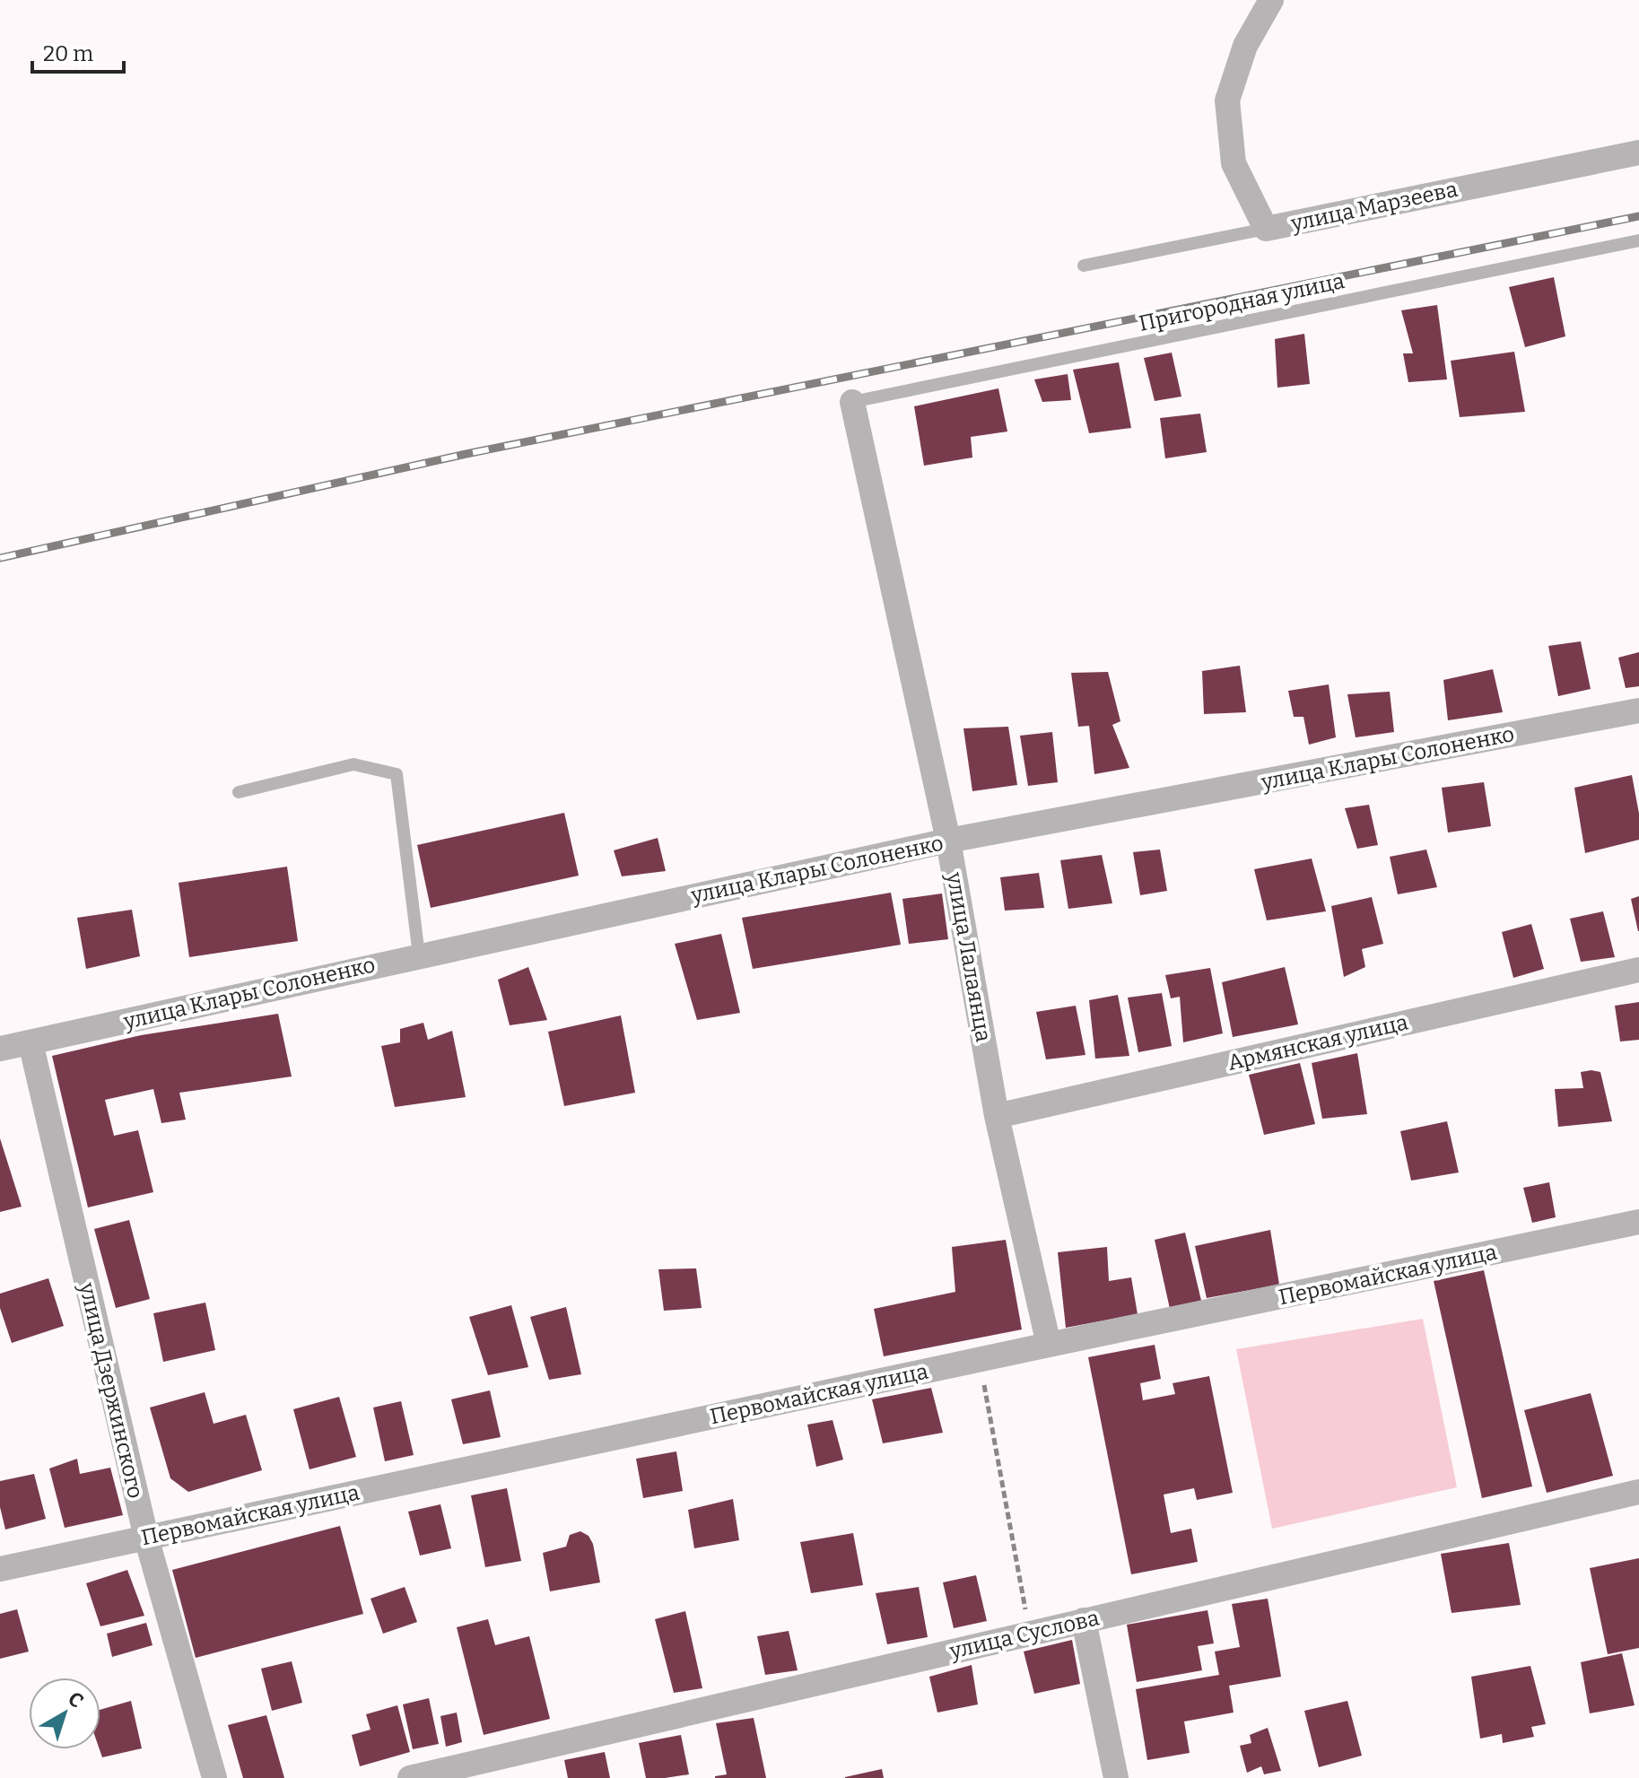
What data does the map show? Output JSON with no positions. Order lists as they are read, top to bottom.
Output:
{
  "streets": {
    "street": [
      "улица Марзеева",
      "улица Клары Солоненко",
      "улица Лалаянца",
      "Армянская улица",
      "Первомайская улица",
      "улица Дзержинского",
      "улица Суслова"
    ],
    "lane": ["Пригородная улица"]
  },
  "crossings": [
    ["Пригородная улица", "улица Лалаянца"],
    ["улица Клары Солоненко", "улица Лалаянца"],
    ["улица Клары Солоненко", "улица Дзержинского"],
    ["улица Лалаянца", "Армянская улица"],
    ["улица Лалаянца", "Первомайская улица"],
    ["Первомайская улица", "улица Дзержинского"]
  ],
  "scale_bar": "20 m",
  "north": "top right"
}
